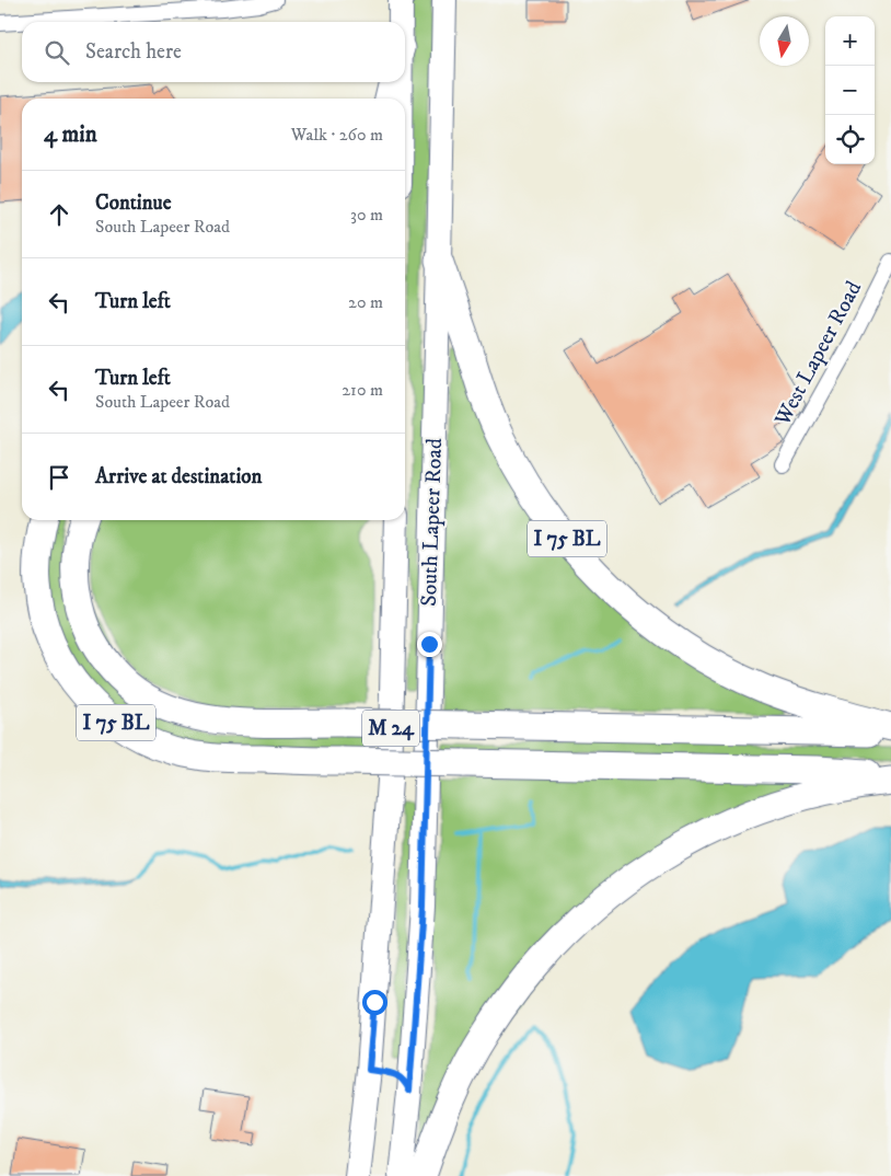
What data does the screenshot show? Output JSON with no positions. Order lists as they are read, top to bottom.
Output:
{
  "streets": {
    "highway": ["I 75 BL"],
    "main road": ["South Lapeer Road", "M 24"],
    "street": ["West Lapeer Road"]
  },
  "crossings": [
    ["South Lapeer Road", "I 75 BL"]
  ],
  "north": "bottom",
  "page": {
    "map_buttons": ["+", "−"],
    "search": "Search here",
    "heading": ["4 min", "Walk · 260 m"],
    "list": [
      ["Continue", "South Lapeer Road", "30 m"],
      ["Turn left", "20 m"],
      ["Turn left", "South Lapeer Road", "210 m"],
      "Arrive at destination"
    ]
  }
}
